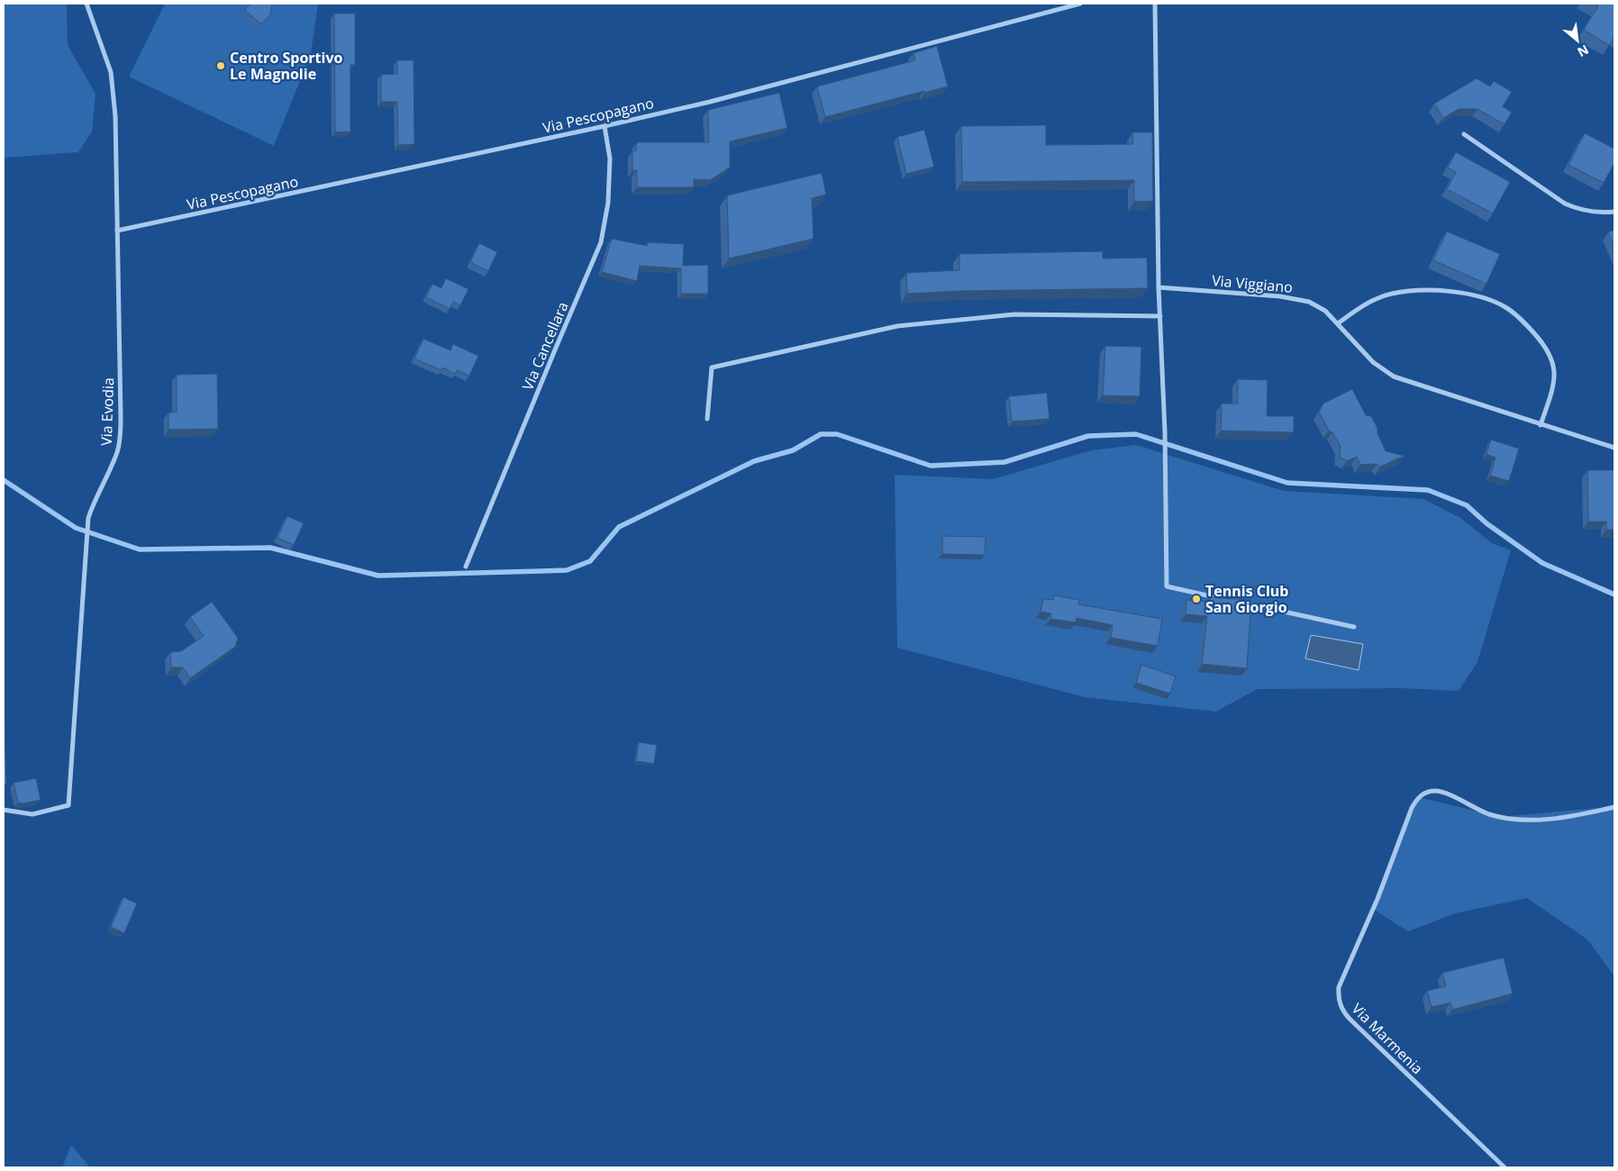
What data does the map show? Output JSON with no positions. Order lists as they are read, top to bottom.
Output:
{
  "streets": {
    "street": [
      "Via Pescopagano",
      "Via Viggiano",
      "Via Cancellara",
      "Via Evodia",
      "Via Marmenia"
    ]
  },
  "crossings": [
    ["Via Pescopagano", "Via Cancellara"],
    ["Via Pescopagano", "Via Evodia"]
  ],
  "places": ["Centro Sportivo Le Magnolie", "Tennis Club San Giorgio"],
  "north": "bottom right"
}
